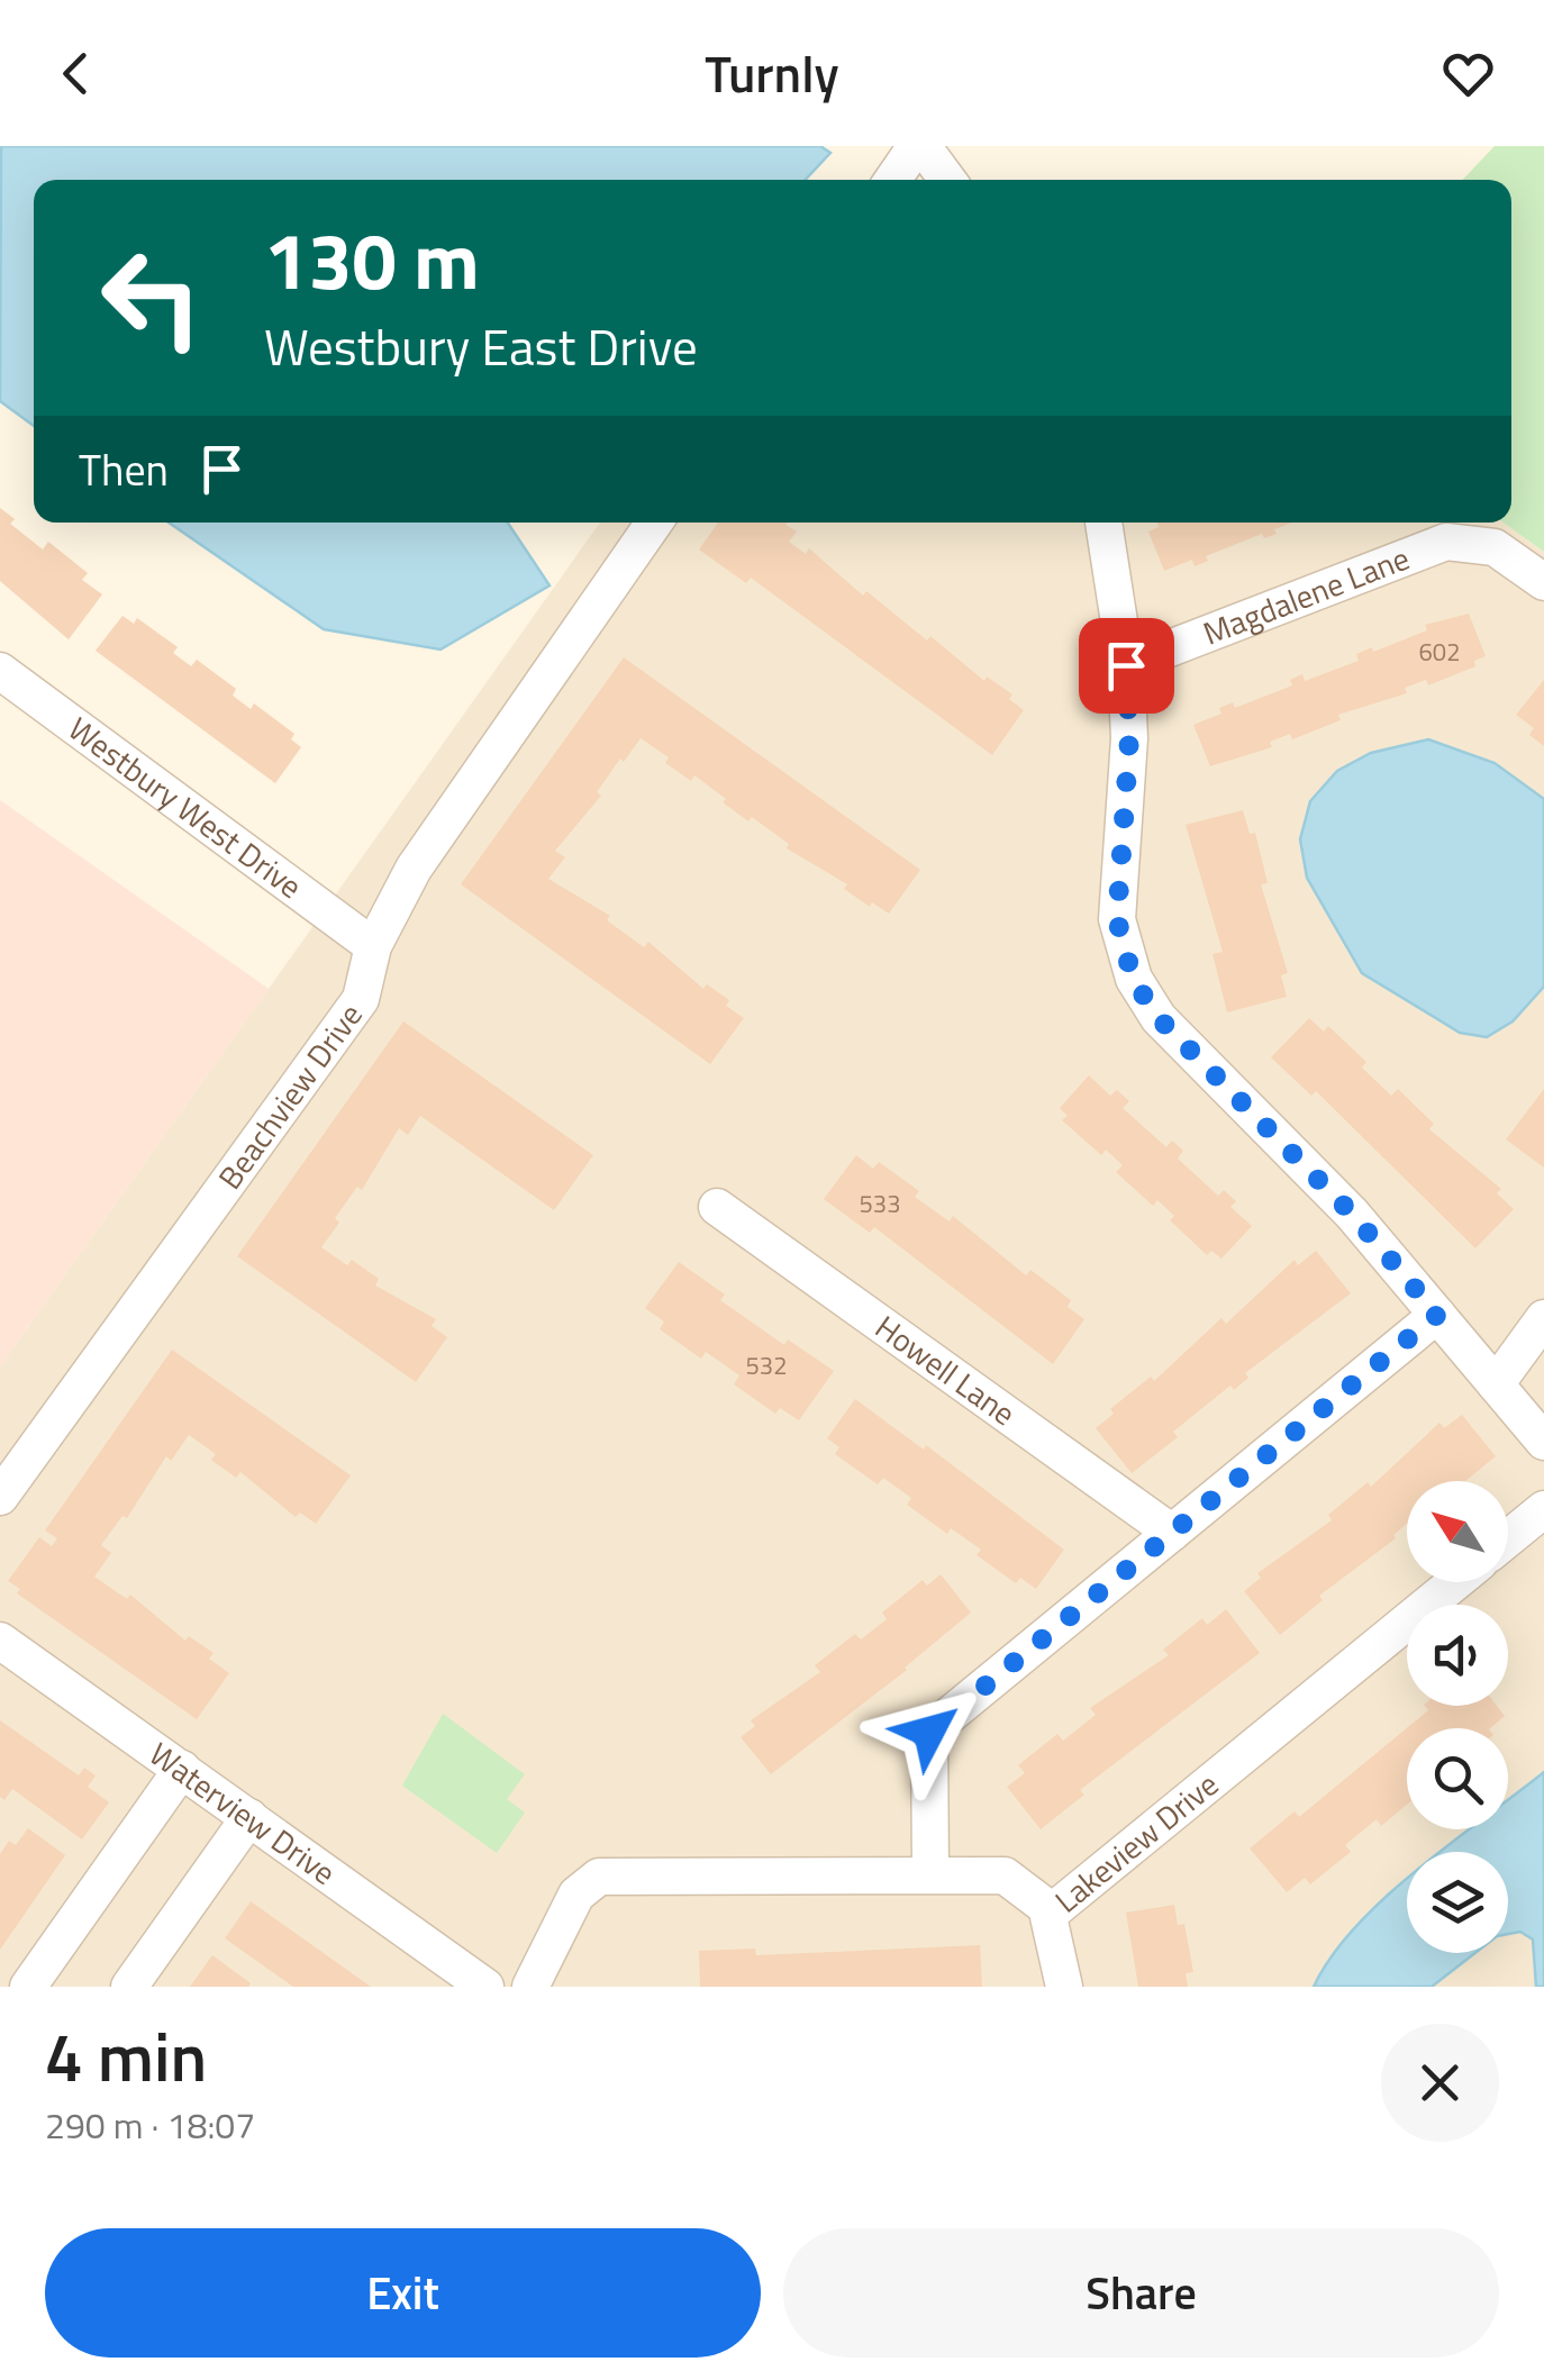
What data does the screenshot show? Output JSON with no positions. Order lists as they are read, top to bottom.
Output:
{
  "streets": {
    "street": [
      "Magdalene Lane",
      "Westbury West Drive",
      "Beachview Drive",
      "Howell Lane",
      "Waterview Drive",
      "Lakeview Drive"
    ]
  },
  "crossings": [
    ["Westbury West Drive", "Beachview Drive"]
  ],
  "house_numbers": ["602", "533", "532"],
  "north": "top left",
  "page": {
    "header": "Turnly",
    "turn": ["130 m", "Westbury East Drive"],
    "then": "Then",
    "heading": ["4 min", "290 m · 18:07"],
    "buttons": ["Exit", "Share"]
  }
}
